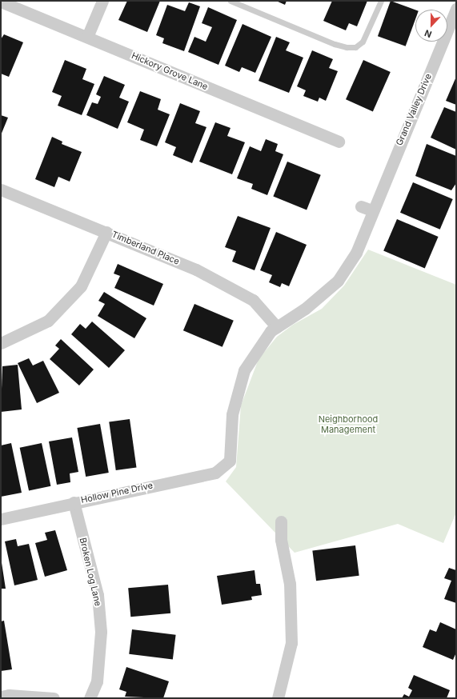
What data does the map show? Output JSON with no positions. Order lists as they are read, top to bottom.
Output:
{
  "streets": {
    "street": [
      "Hickory Grove Lane",
      "Grand Valley Drive",
      "Timberland Place",
      "Hollow Pine Drive",
      "Broken Log Lane"
    ]
  },
  "crossings": [
    ["Grand Valley Drive", "Timberland Place"],
    ["Grand Valley Drive", "Hollow Pine Drive"],
    ["Hollow Pine Drive", "Broken Log Lane"]
  ],
  "parks": ["Neighborhood Management"],
  "north": "bottom"
}
